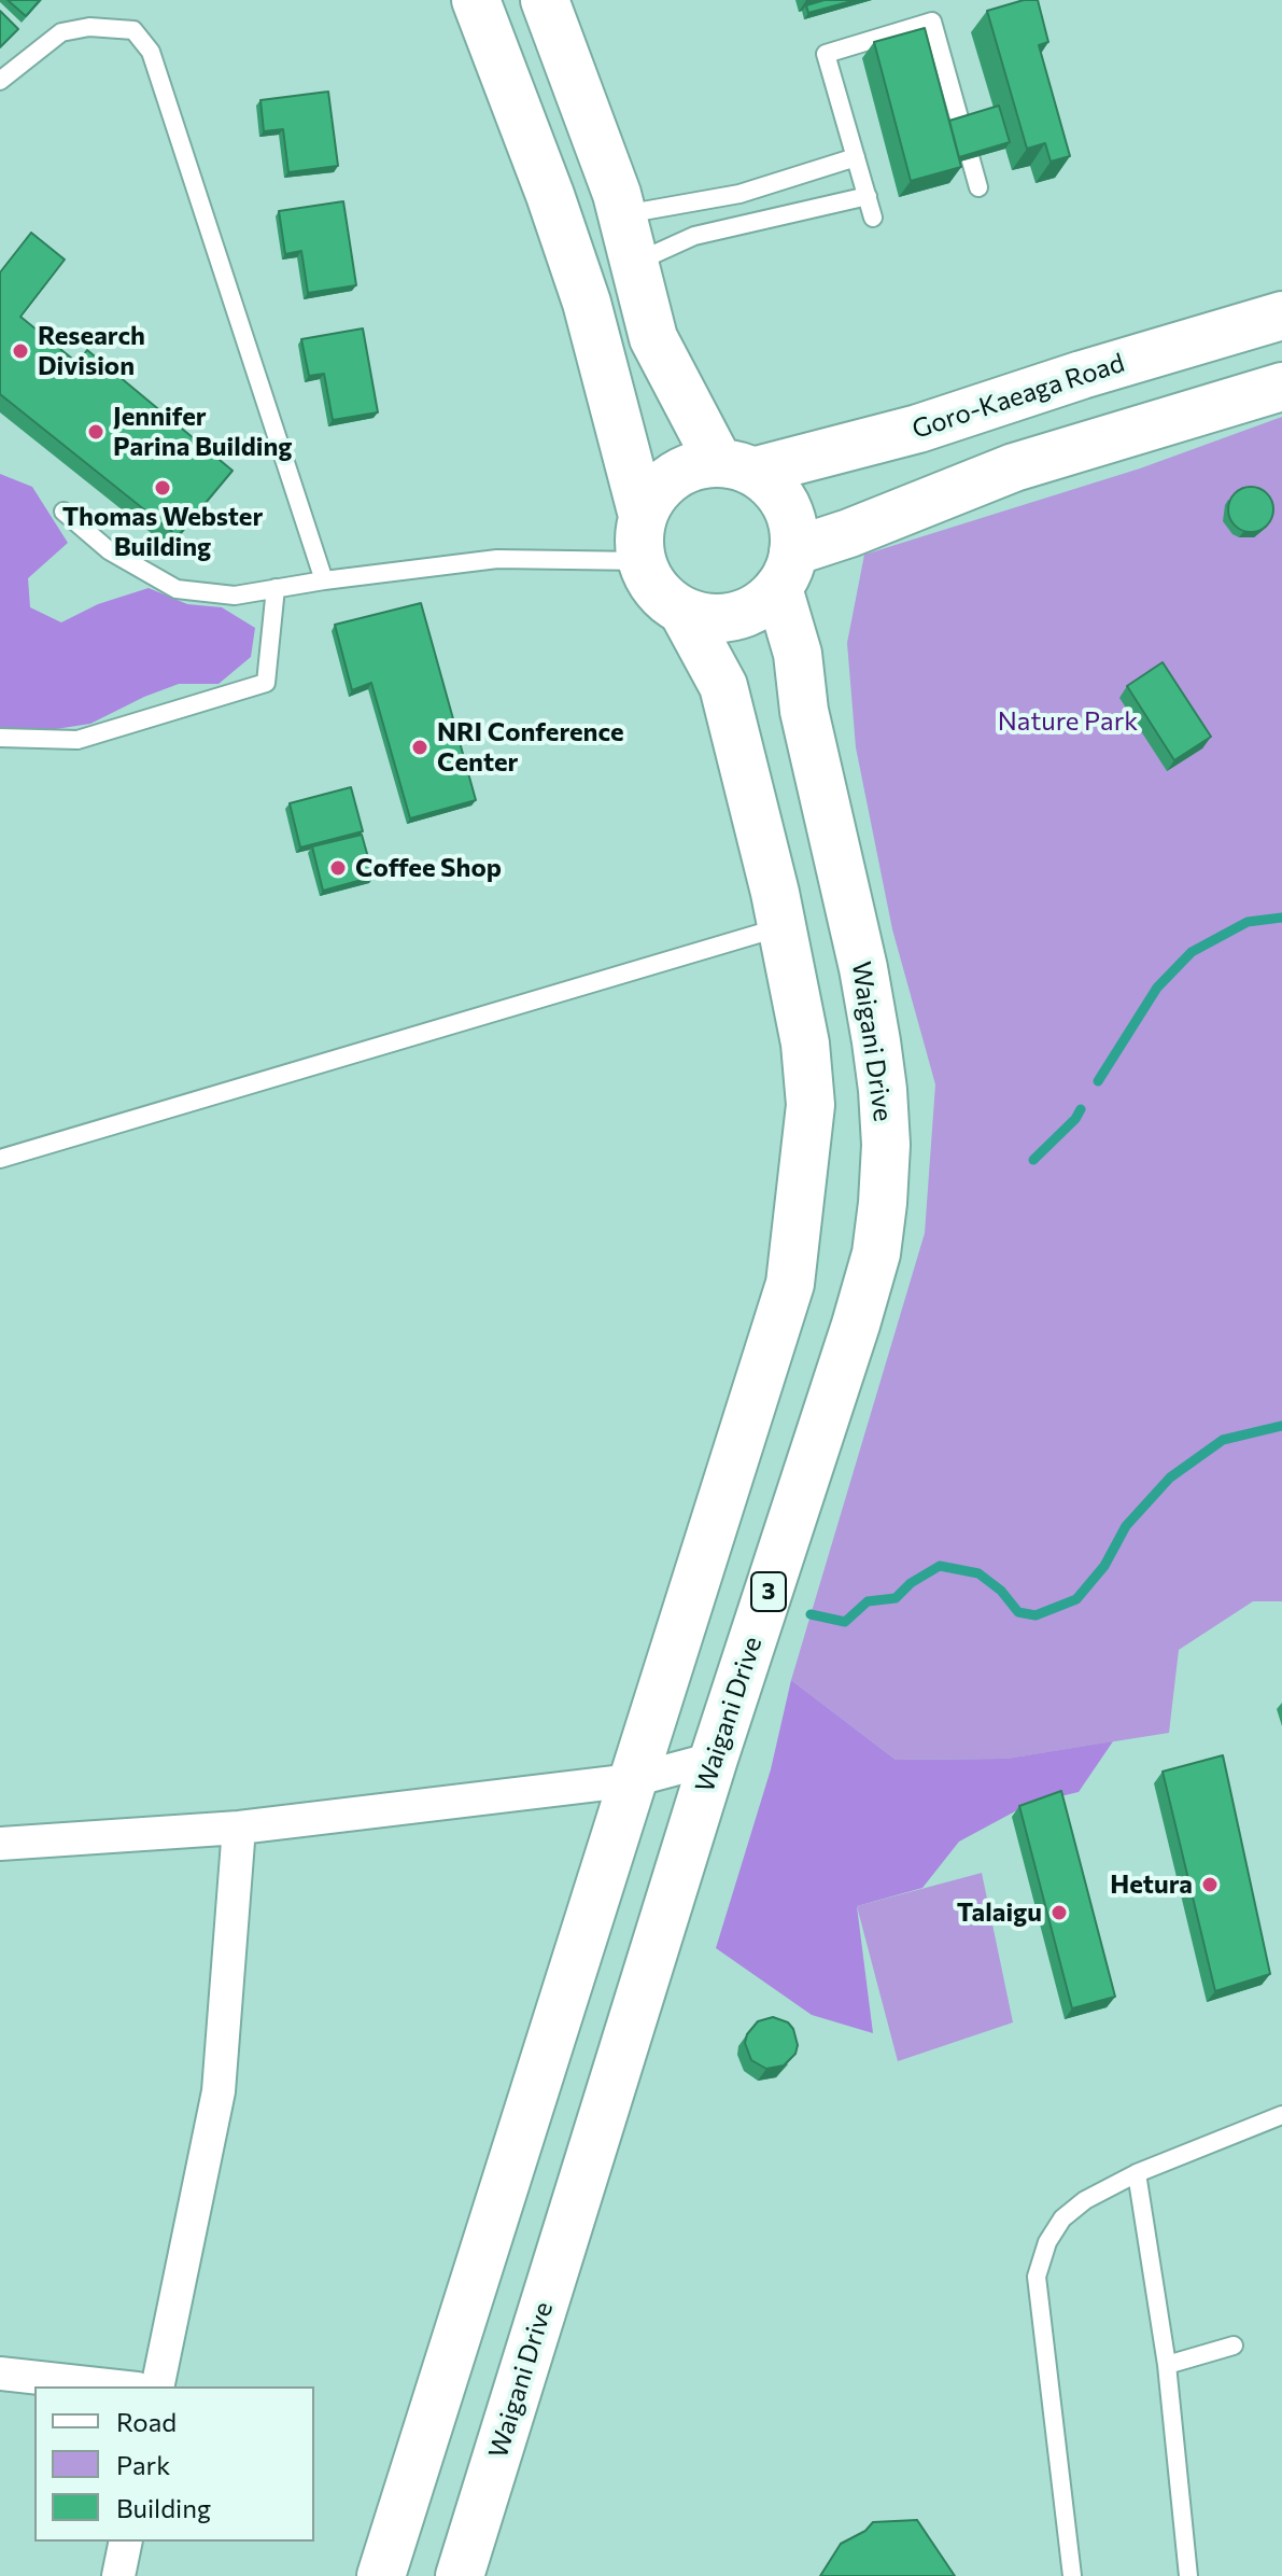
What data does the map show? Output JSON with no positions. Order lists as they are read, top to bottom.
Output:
{
  "streets": {
    "main road": ["Goro-Kaeaga Road", "Waigani Drive", "3"]
  },
  "crossings": [
    ["Goro-Kaeaga Road", "Waigani Drive"]
  ],
  "parks": ["Nature Park"],
  "places": [
    "Research Division",
    "Jennifer Parina Building",
    "Thomas Webster Building",
    "NRI Conference Center",
    "Coffee Shop",
    "Hetura",
    "Talaigu"
  ],
  "legend": ["Road", "Park", "Building"]
}
